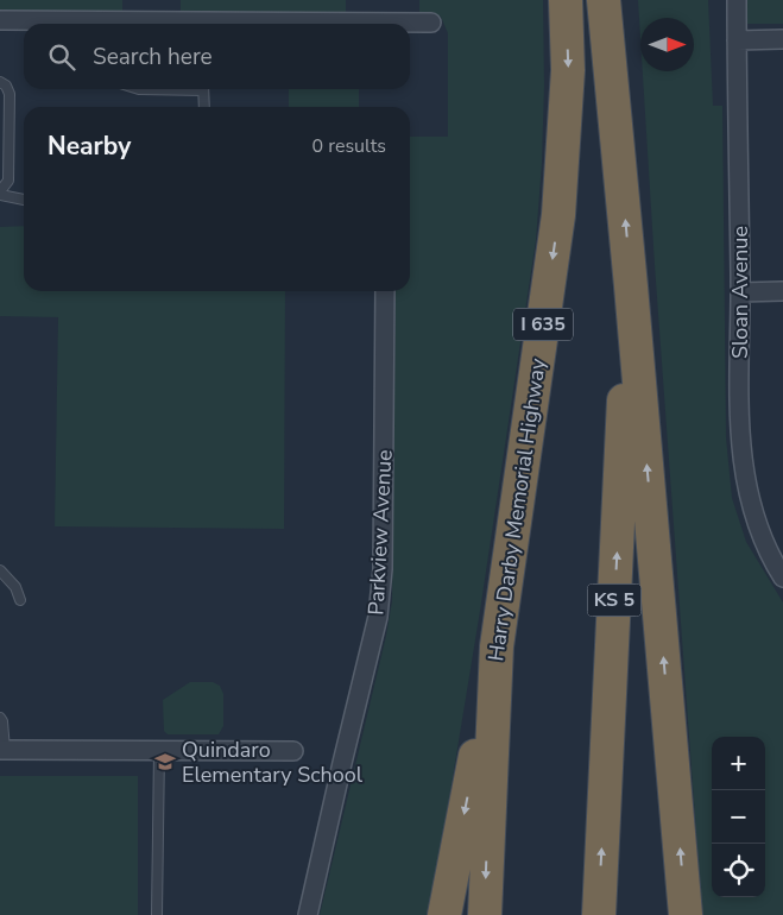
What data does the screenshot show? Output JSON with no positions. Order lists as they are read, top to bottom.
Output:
{
  "streets": {
    "highway": ["I 635", "Harry Darby Memorial Highway", "KS 5"],
    "street": ["Sloan Avenue", "Parkview Avenue"]
  },
  "places": {
    "school or university": ["Quindaro Elementary School"]
  },
  "north": "right",
  "page": {
    "search": "Search here",
    "heading": ["Nearby", "0 results"],
    "map_buttons": ["+", "−"]
  }
}
